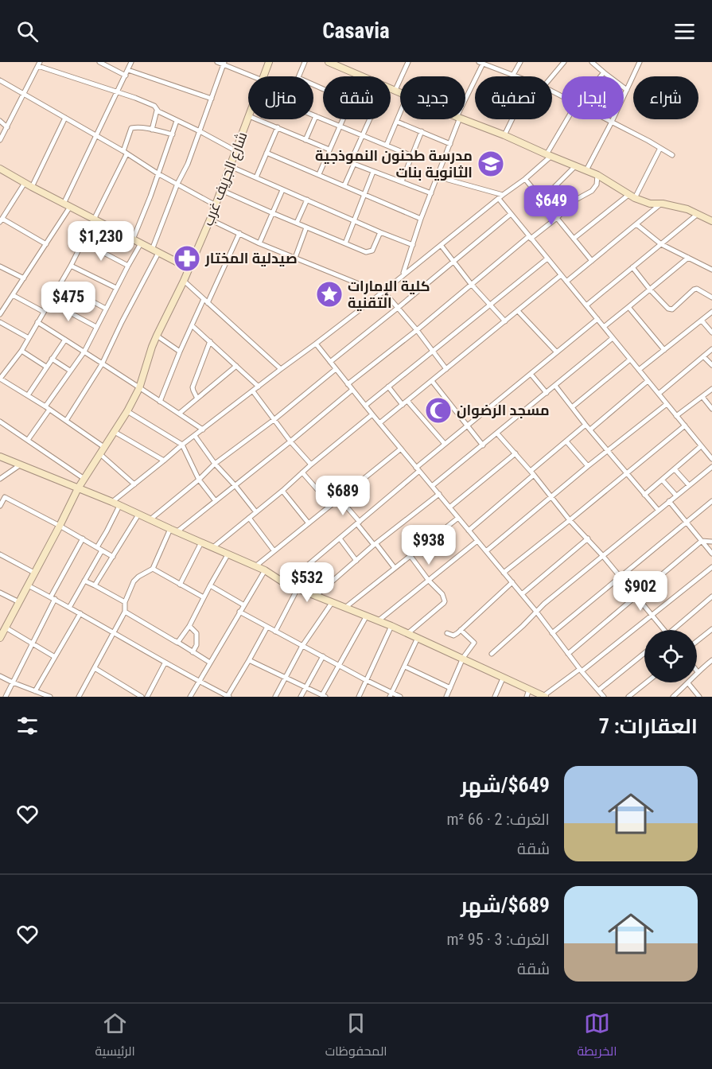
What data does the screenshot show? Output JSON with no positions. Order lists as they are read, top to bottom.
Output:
{
  "streets": {
    "street": ["شارع الجريف غرب"]
  },
  "places": {
    "school or university": ["مدرسة طحنون النموذجية الثانوية بنات"],
    "pharmacy": ["صيدلية المختار"],
    "place": ["كلية الإمارات التقنية"],
    "mosque": ["مسجد الرضوان"]
  },
  "page": {
    "header": "Casavia",
    "chip": [
      "شراء",
      "إيجار",
      "تصفية",
      "جديد",
      "شقة",
      "منزل"
    ],
    "price": [
      "$649",
      "$1,230",
      "$475",
      "$689",
      "$938",
      "$532",
      "$902"
    ],
    "heading": "العقارات: 7",
    "list": [
      {
        "name": "$649/شهر",
        "note": "الغرف: 2 · 66 m² · شقة"
      },
      {
        "name": "$689/شهر",
        "note": "الغرف: 3 · 95 m² · شقة"
      }
    ],
    "tabs": ["الخريطة", "المحفوظات", "الرئيسية"]
  }
}
